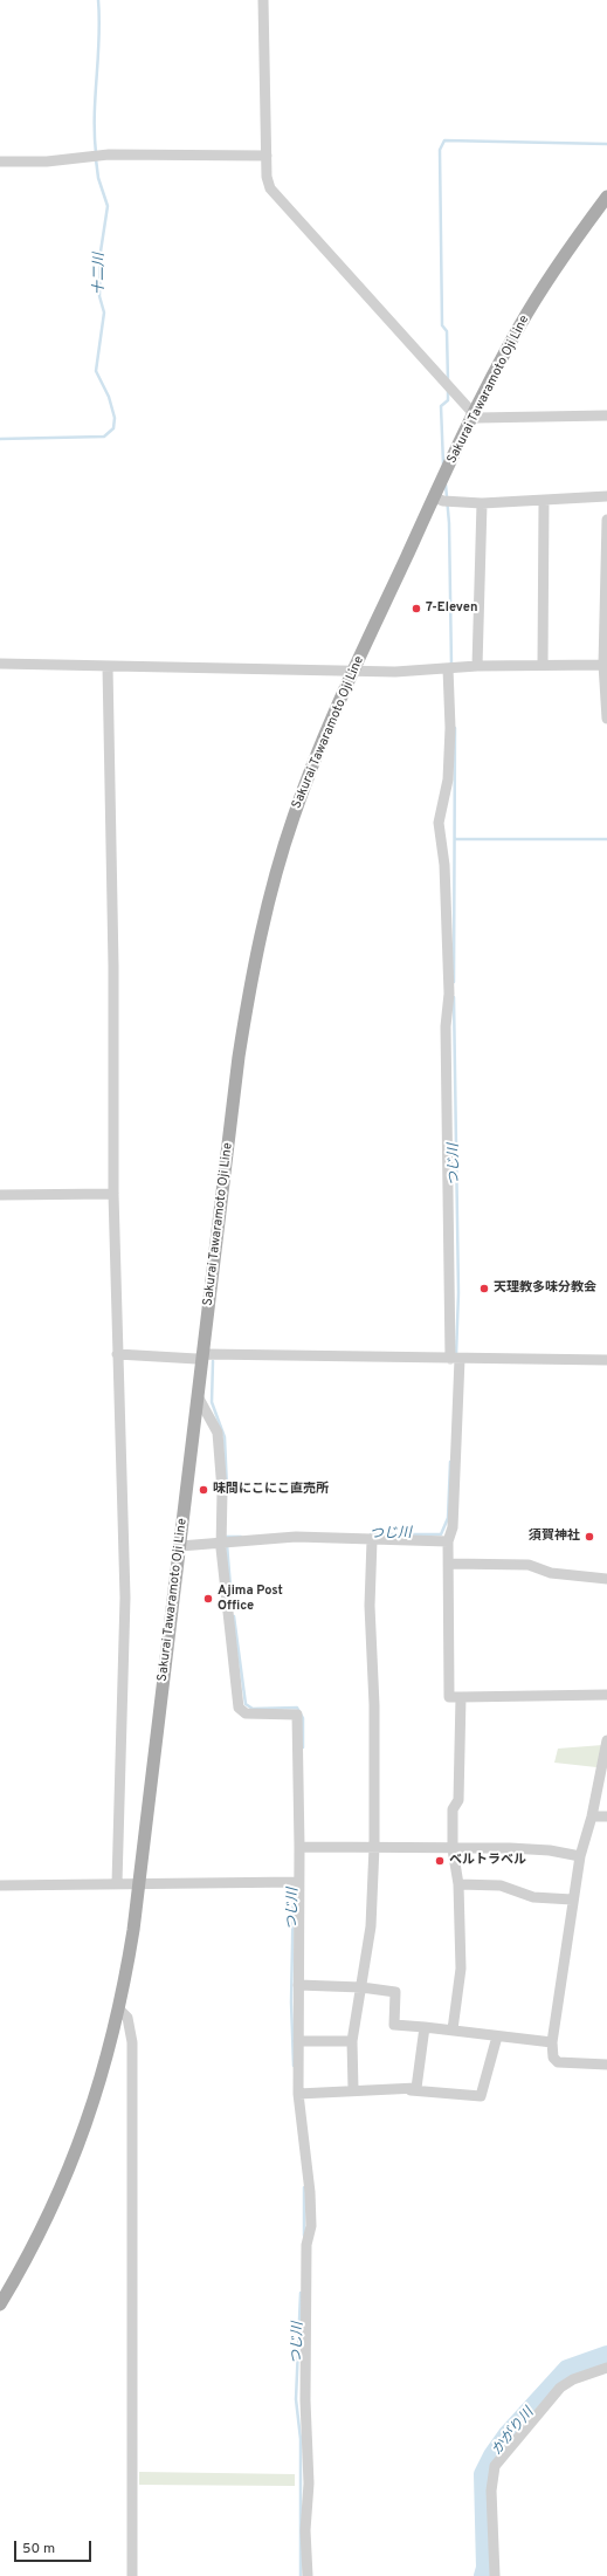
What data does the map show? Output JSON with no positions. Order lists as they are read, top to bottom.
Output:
{
  "streets": {
    "main road": ["Sakurai Tawaramoto Oji Line"]
  },
  "water": ["十二川", "つじ川", "かがり川"],
  "places": [
    "7-Eleven",
    "天理教多味分教会",
    "味間にこにこ直売所",
    "須賀神社",
    "Ajima Post Office",
    "ベルトラベル"
  ],
  "scale_bar": "50 m"
}
